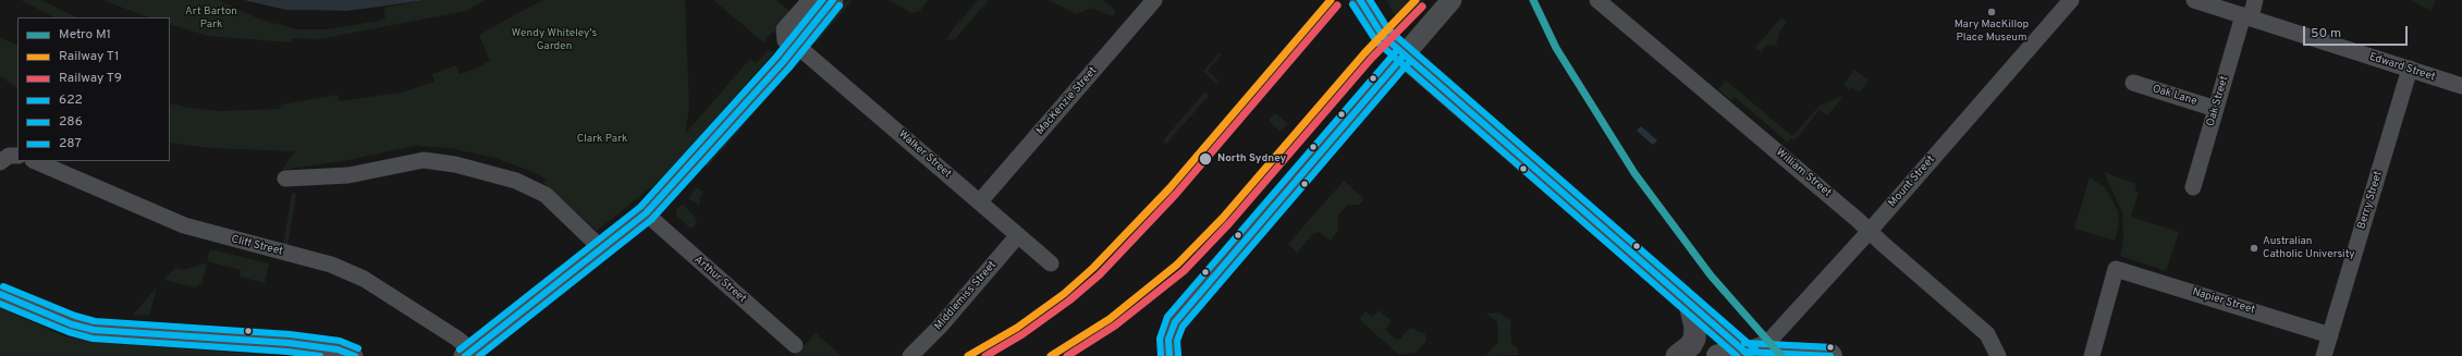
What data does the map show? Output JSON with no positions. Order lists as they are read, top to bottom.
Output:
{
  "streets": {
    "street": [
      "Edward Street",
      "Oak Lane",
      "MacKenzie Street",
      "Oak Street",
      "Walker Street",
      "William Street",
      "Mount Street",
      "Berry Street",
      "Cliff Street",
      "Arthur Street",
      "Middlemiss Street",
      "Napier Street"
    ]
  },
  "crossings": [
    ["Edward Street", "Oak Street"],
    ["Edward Street", "Berry Street"],
    ["Oak Lane", "Oak Street"],
    ["MacKenzie Street", "Walker Street"],
    ["Walker Street", "Middlemiss Street"],
    ["William Street", "Mount Street"],
    ["Berry Street", "Napier Street"]
  ],
  "parks": ["Art Barton Park", "Wendy Whiteley's Garden", "Clark Park"],
  "places": ["Mary MacKillop Place Museum", "North Sydney", "Australian Catholic University"],
  "lines": [
    "metro line M1",
    "rail line T1",
    "transit line 622",
    "transit line 287",
    "transit line 286",
    "rail line T9"
  ],
  "legend": [
    "Metro M1",
    "Railway T1",
    "Railway T9",
    "622",
    "286",
    "287"
  ],
  "scale_bar": "50 m"
}
